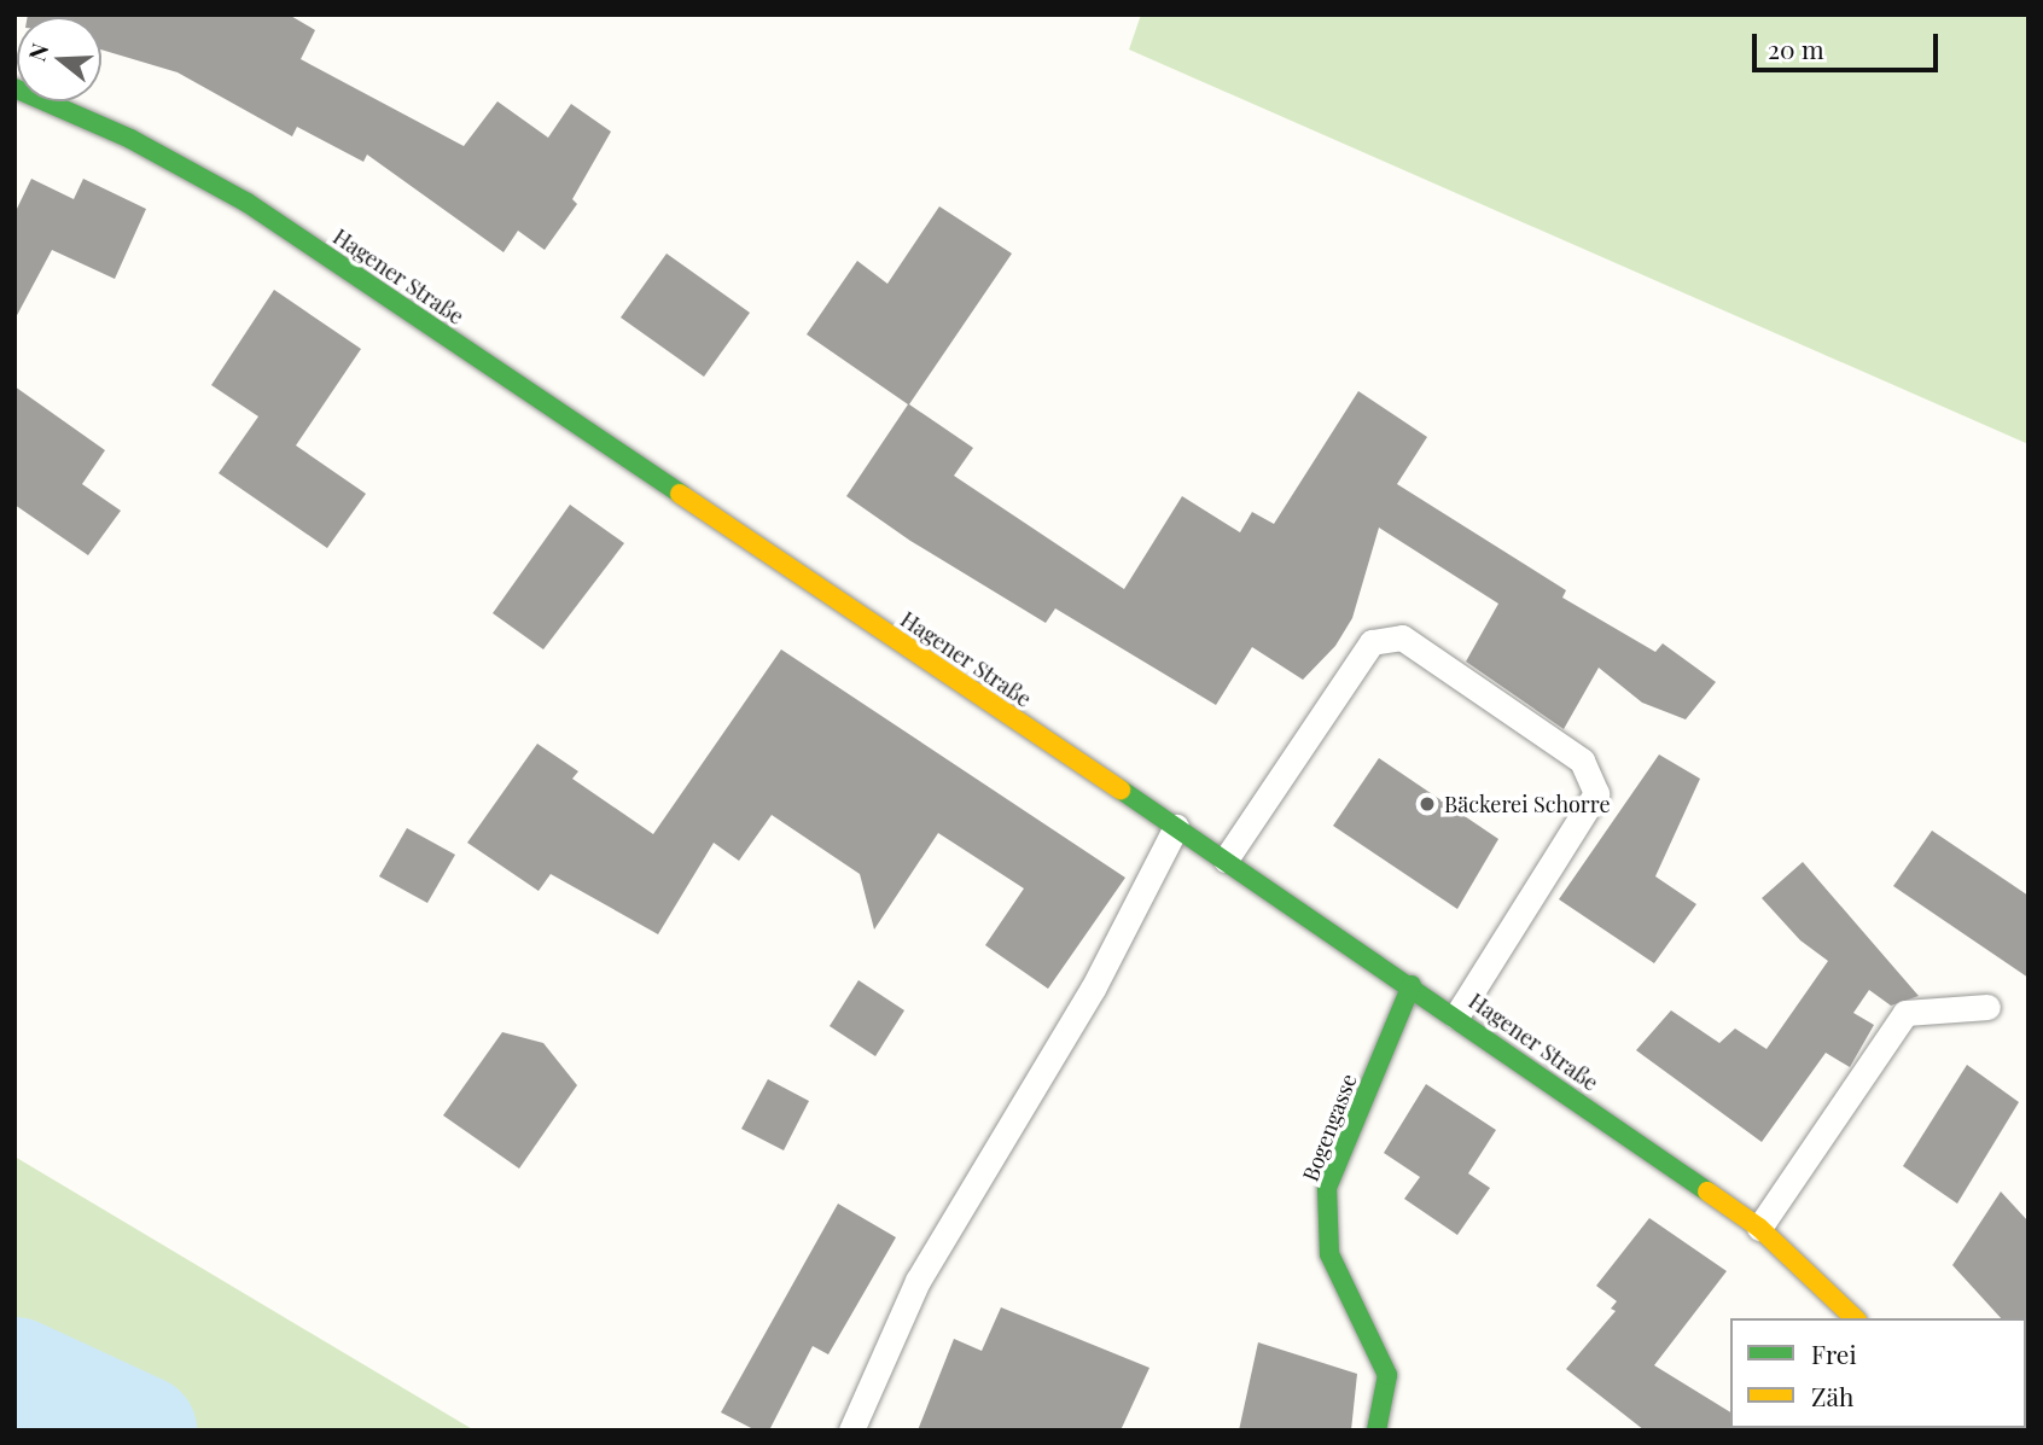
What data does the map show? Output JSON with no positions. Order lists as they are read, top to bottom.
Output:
{
  "streets": {
    "main road": ["Hagener Straße", "Bogengasse"]
  },
  "crossings": [
    ["Hagener Straße", "Bogengasse"]
  ],
  "places": ["Bäckerei Schorre"],
  "legend": ["Frei", "Zäh"],
  "scale_bar": "20 m",
  "north": "left"
}
